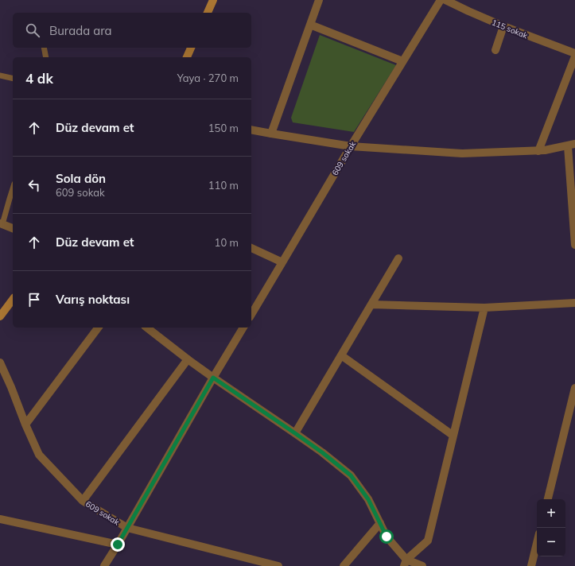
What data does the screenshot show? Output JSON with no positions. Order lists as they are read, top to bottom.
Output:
{
  "streets": {
    "street": ["115 sokak", "609 sokak"]
  },
  "page": {
    "search": "Burada ara",
    "heading": ["4 dk", "Yaya · 270 m"],
    "list": [
      ["Düz devam et", "150 m"],
      ["Sola dön", "609 sokak", "110 m"],
      ["Düz devam et", "10 m"],
      "Varış noktası"
    ],
    "map_buttons": ["+", "−"]
  }
}
